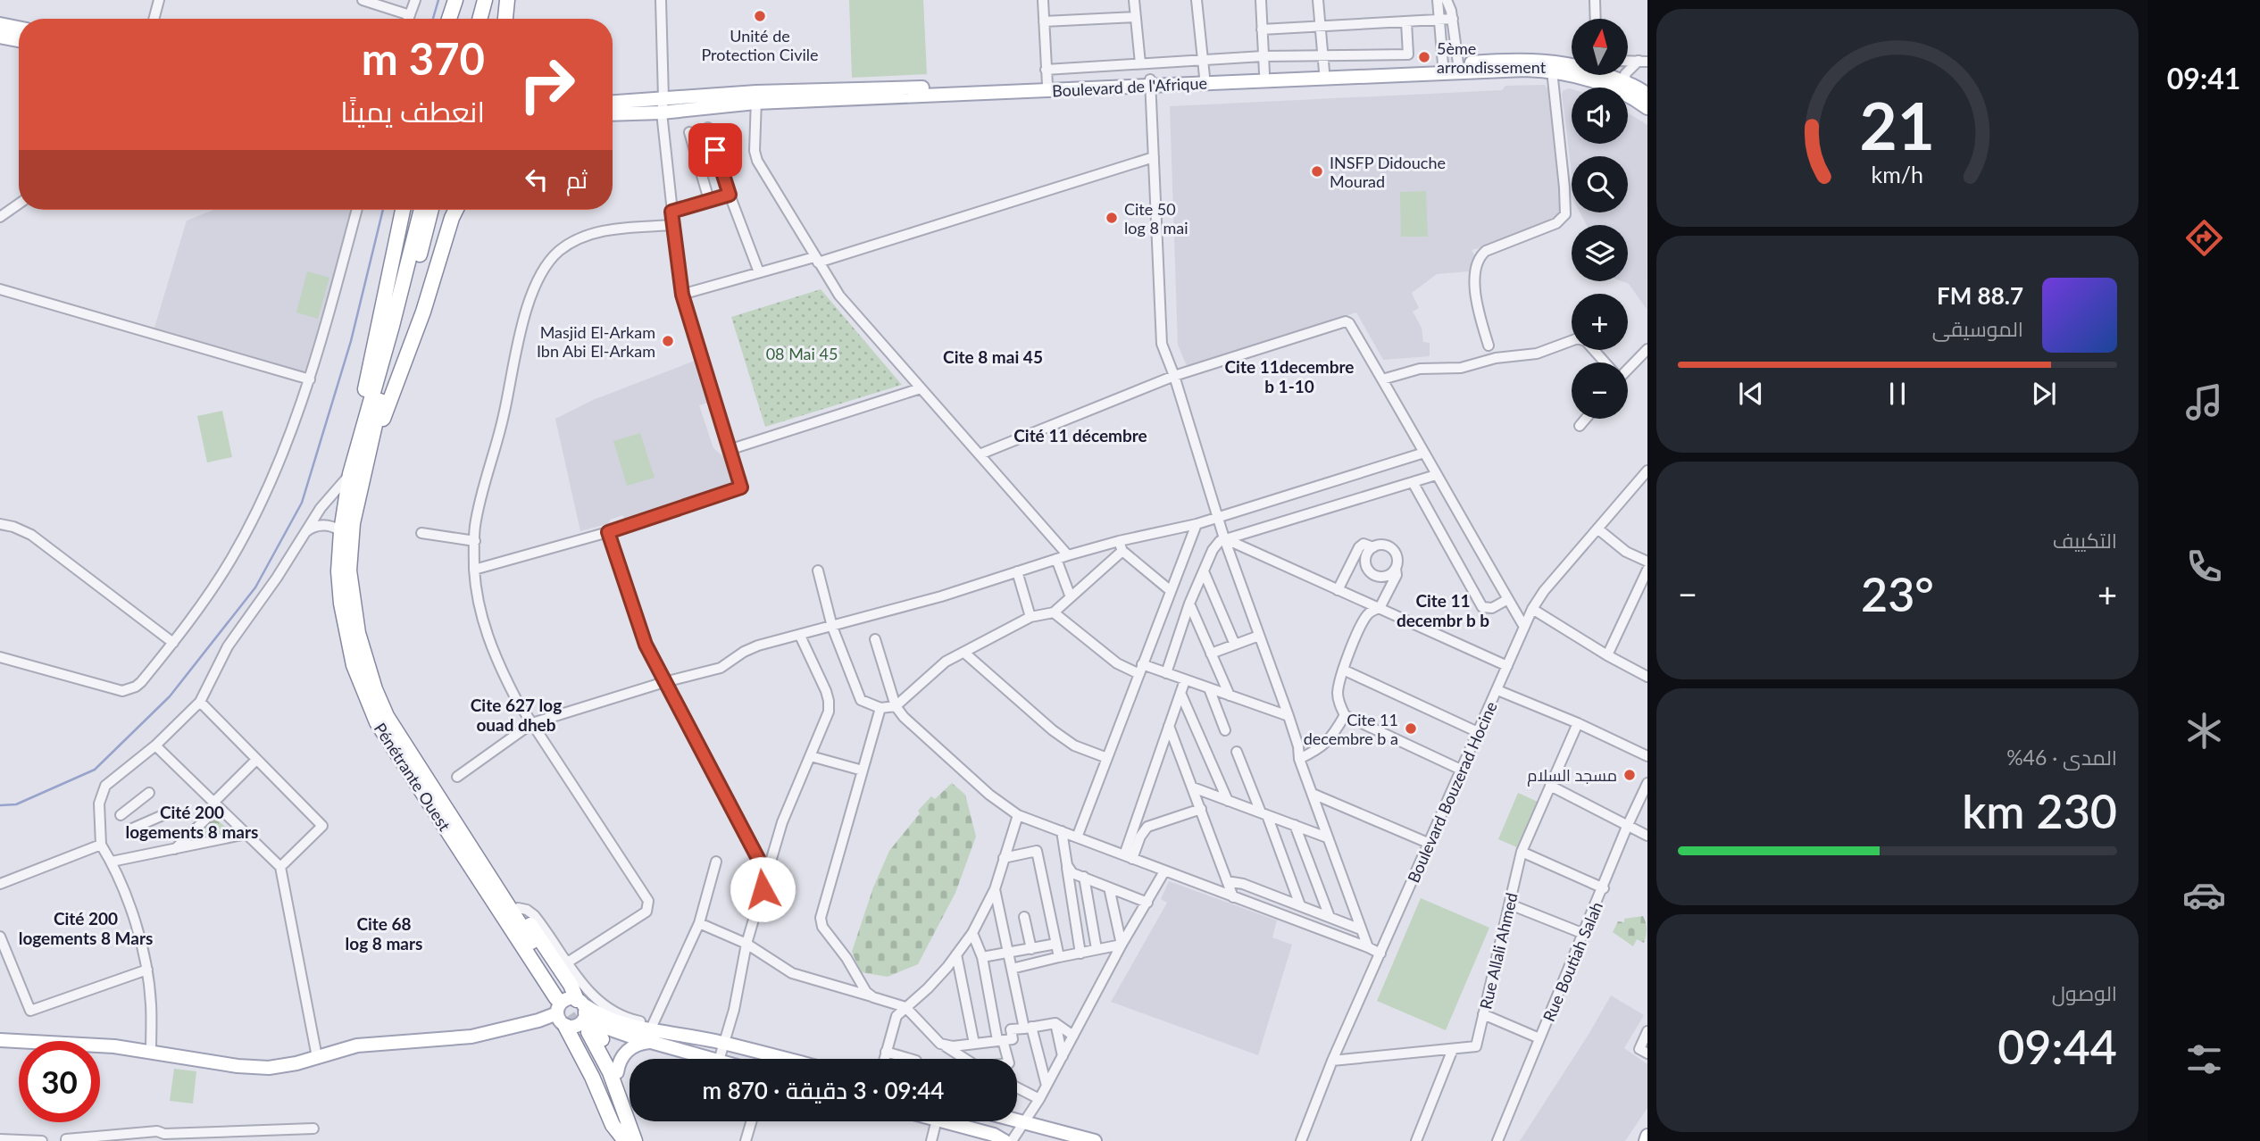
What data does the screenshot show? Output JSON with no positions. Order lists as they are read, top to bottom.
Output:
{
  "streets": {
    "highway": ["Pénétrante Ouest"],
    "main road": ["Boulevard de l'Afrique"],
    "street": ["Boulevard Bouzerad Hocine", "Rue Allali Ahmed", "Rue Boutiah Salah"]
  },
  "crossings": [
    ["Boulevard Bouzerad Hocine", "Rue Allali Ahmed"]
  ],
  "districts": [
    "Cite 8 mai 45",
    "Cite 11decembre b 1-10",
    "Cité 11 décembre",
    "Cite 11 decembr b b",
    "Cite 627 log ouad dheb",
    "Cité 200 logements 8 mars",
    "Cité 200 logements 8 Mars",
    "Cite 68 log 8 mars"
  ],
  "parks": ["08 Mai 45"],
  "places": [
    "Unité de Protection Civile",
    "5ème arrondissement",
    "INSFP Didouche Mourad",
    "Cite 50 log 8 mai",
    "Masjid El-Arkam Ibn Abi El-Arkam",
    "Cite 11 decembre b a",
    "مسجد السلام"
  ],
  "north": "top",
  "page": {
    "tabs": "09:41",
    "map_buttons": ["+", "−"],
    "turn": ["370 m", "انعطف يمينًا"],
    "then": "ثم",
    "song": ["88.7 FM", "الموسيقى"],
    "tile": [
      "التكييف",
      ["المدى · 46%", "230 km"],
      ["الوصول", "09:44"]
    ],
    "heat": ["−", "23°", "+"],
    "limit": "30",
    "trip": "09:44 · 3 دقيقة · 870 m",
    "gauge": ["21", "km/h"]
  }
}
